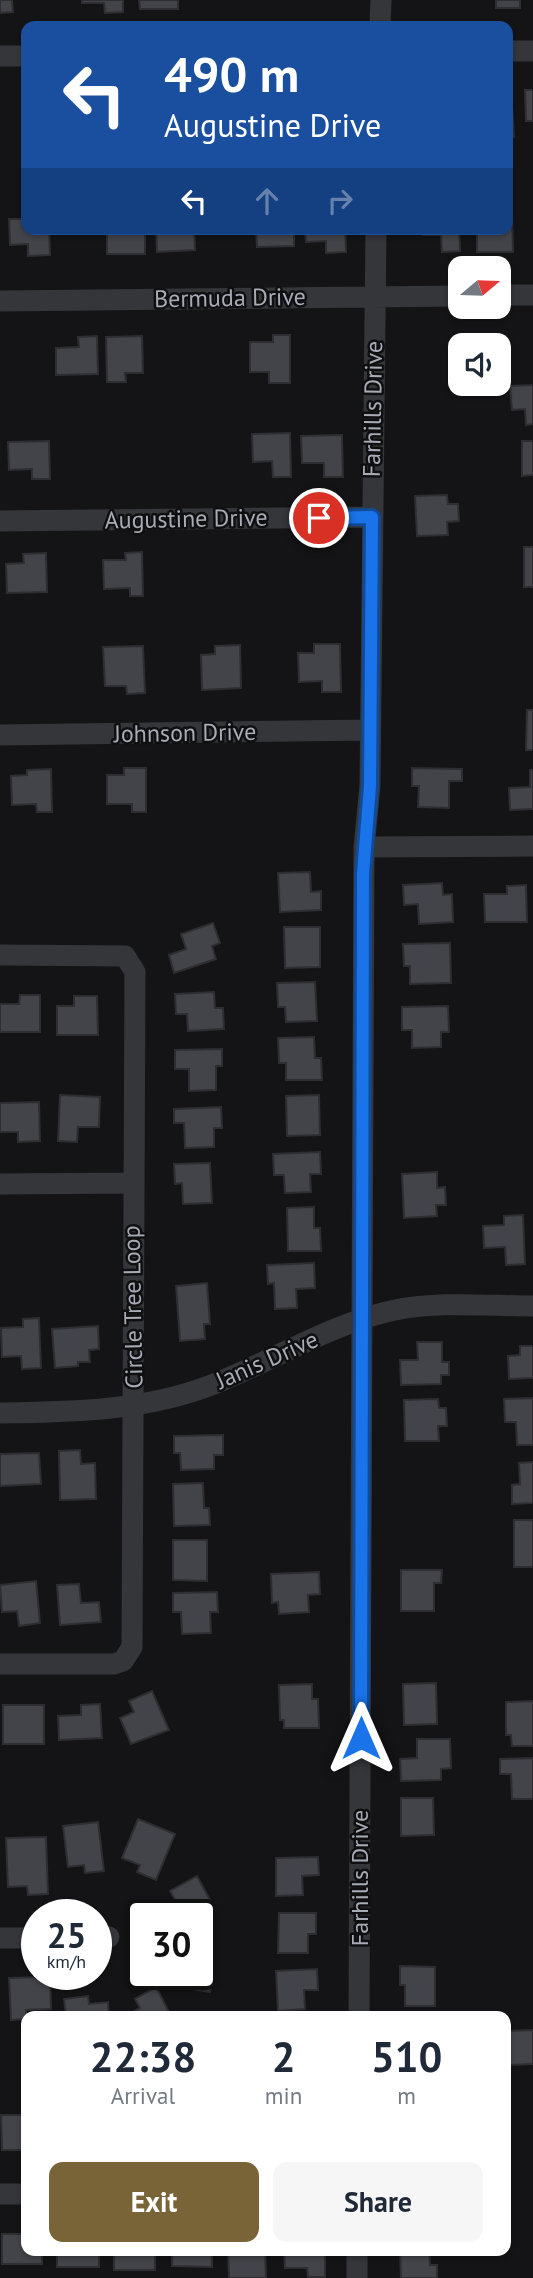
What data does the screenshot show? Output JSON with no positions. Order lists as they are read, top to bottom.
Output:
{
  "streets": {
    "street": [
      "Bermuda Drive",
      "Farhills Drive",
      "Augustine Drive",
      "Johnson Drive",
      "Circle Tree Loop",
      "Janis Drive"
    ]
  },
  "crossings": [
    ["Bermuda Drive", "Farhills Drive"],
    ["Farhills Drive", "Augustine Drive"],
    ["Farhills Drive", "Johnson Drive"],
    ["Farhills Drive", "Janis Drive"],
    ["Circle Tree Loop", "Janis Drive"]
  ],
  "north": "right",
  "page": {
    "turn": ["490 m", "Augustine Drive"],
    "speed": "25 km/h",
    "limit": "30",
    "eta": [
      "22:38",
      "Arrival",
      "2",
      "min",
      "510",
      "m"
    ],
    "buttons": ["Exit", "Share"]
  }
}
